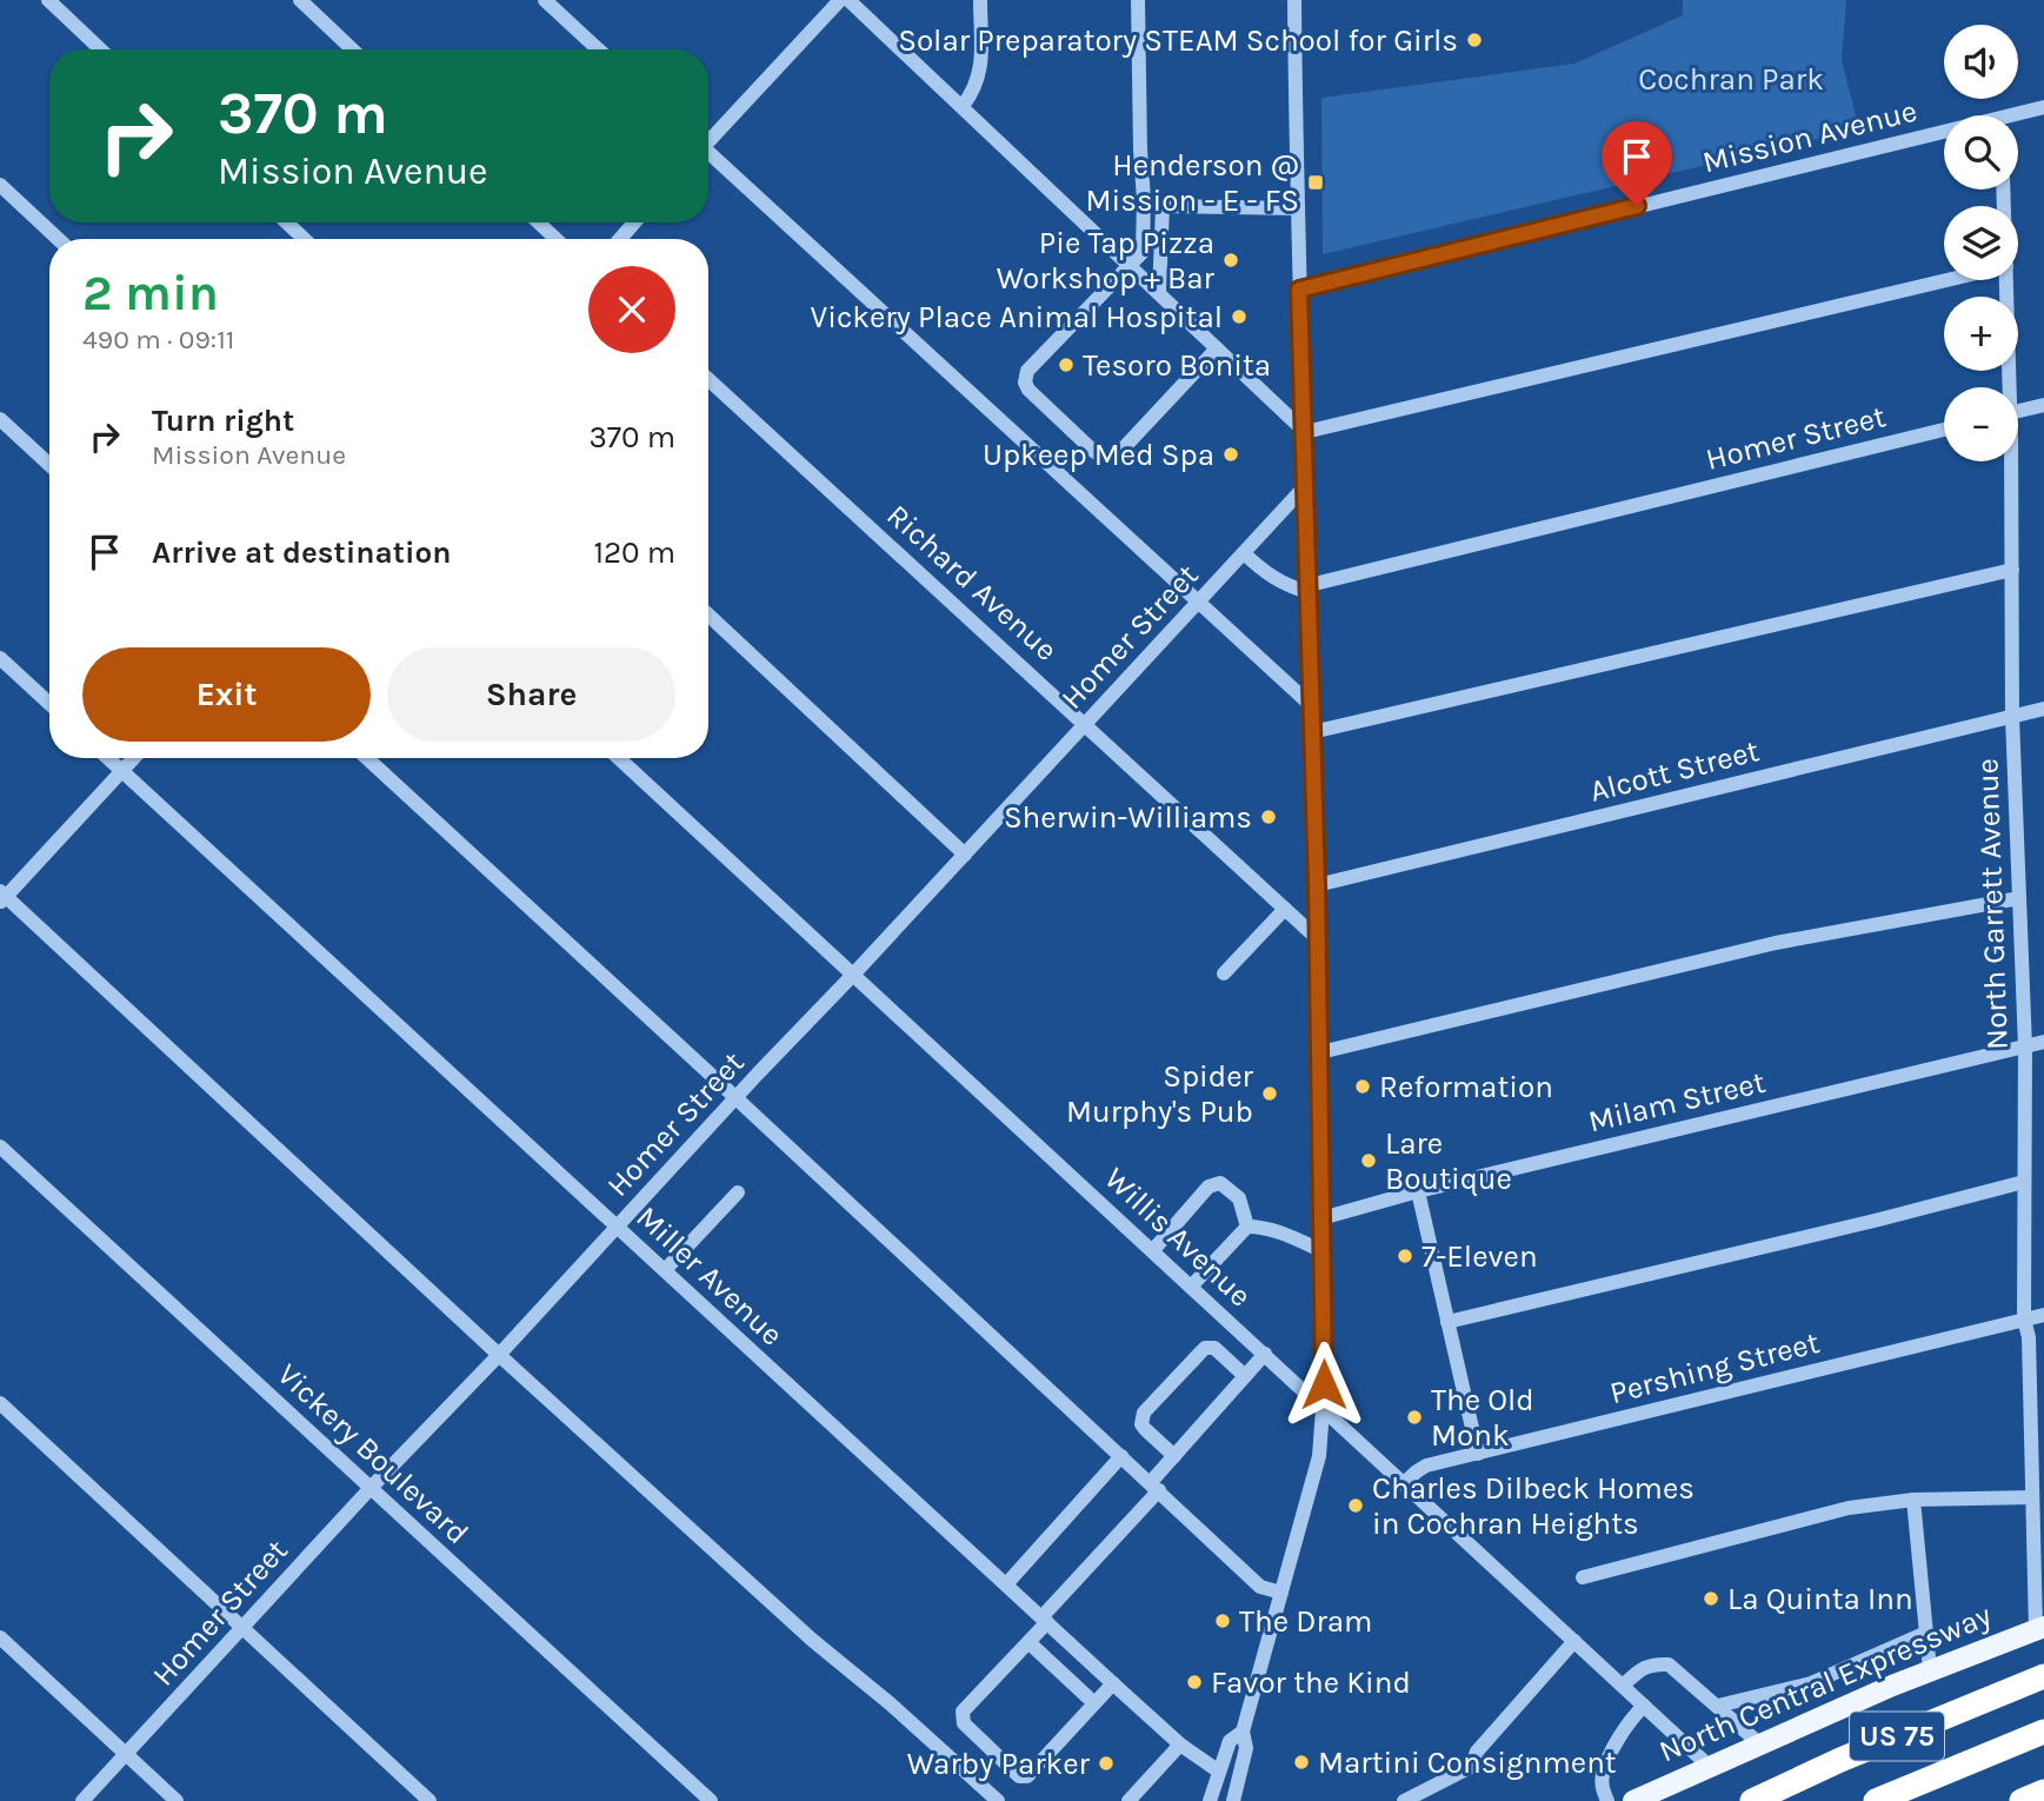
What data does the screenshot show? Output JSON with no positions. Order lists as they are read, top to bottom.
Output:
{
  "streets": {
    "highway": ["US 75"],
    "main road": ["North Central Expressway"],
    "street": [
      "Mission Avenue",
      "Homer Street",
      "Richard Avenue",
      "Alcott Street",
      "North Garrett Avenue",
      "Milam Street",
      "Willis Avenue",
      "Miller Avenue",
      "Pershing Street",
      "Vickery Boulevard"
    ]
  },
  "crossings": [
    ["Homer Street", "Richard Avenue"],
    ["Homer Street", "Willis Avenue"],
    ["Homer Street", "Miller Avenue"],
    ["Homer Street", "Vickery Boulevard"],
    ["Alcott Street", "North Garrett Avenue"],
    ["North Garrett Avenue", "Milam Street"],
    ["North Garrett Avenue", "Pershing Street"],
    ["North Garrett Avenue", "North Central Expressway"],
    ["Willis Avenue", "Pershing Street"],
    ["Willis Avenue", "North Central Expressway"]
  ],
  "parks": ["Cochran Park"],
  "places": {
    "other": [
      "Solar Preparatory STEAM School for Girls",
      "Pie Tap Pizza Workshop + Bar",
      "Vickery Place Animal Hospital",
      "Tesoro Bonita",
      "Upkeep Med Spa",
      "Sherwin-Williams",
      "Reformation",
      "Spider Murphy's Pub",
      "Lare Boutique",
      "7-Eleven",
      "The Old Monk",
      "Charles Dilbeck Homes in Cochran Heights",
      "La Quinta Inn",
      "The Dram",
      "Favor the Kind",
      "Martini Consignment",
      "Warby Parker"
    ],
    "transit": ["Henderson @ Mission - E - FS"]
  },
  "page": {
    "map_buttons": ["+", "−"],
    "turn": ["370 m", "Mission Avenue"],
    "heading": ["2 min", "490 m · 09:11"],
    "list": [
      {
        "name": "Turn right",
        "note": "Mission Avenue",
        "value": "370 m"
      },
      {
        "name": "Arrive at destination",
        "value": "120 m"
      }
    ],
    "buttons": ["Exit", "Share"]
  }
}
